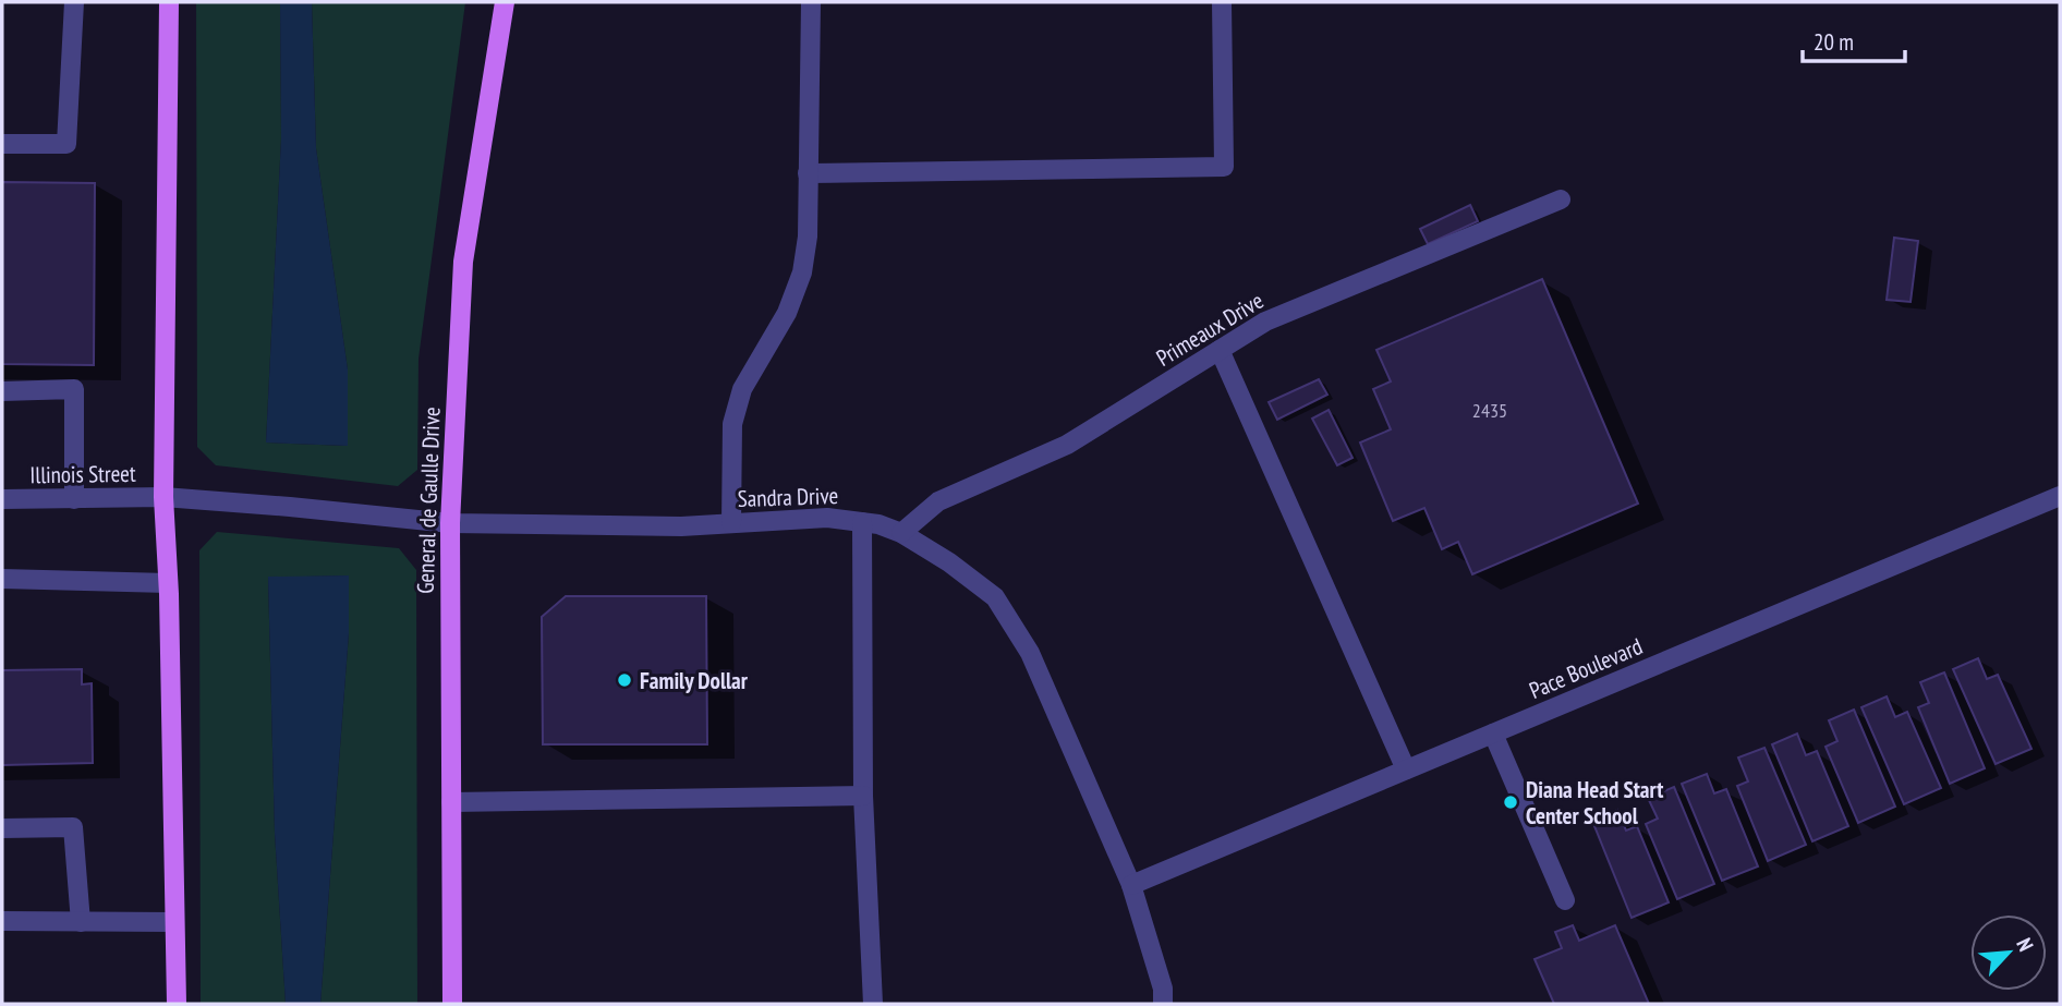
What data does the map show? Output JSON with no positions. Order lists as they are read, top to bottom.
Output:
{
  "streets": {
    "main road": ["General de Gaulle Drive"],
    "street": [
      "Primeaux Drive",
      "Illinois Street",
      "Sandra Drive",
      "Pace Boulevard"
    ]
  },
  "crossings": [
    ["Primeaux Drive", "Sandra Drive"],
    ["Illinois Street", "Sandra Drive"],
    ["Sandra Drive", "General de Gaulle Drive"],
    ["Sandra Drive", "Pace Boulevard"]
  ],
  "places": ["Family Dollar", "Diana Head Start Center School"],
  "house_numbers": ["2435"],
  "scale_bar": "20 m",
  "north": "top right"
}
